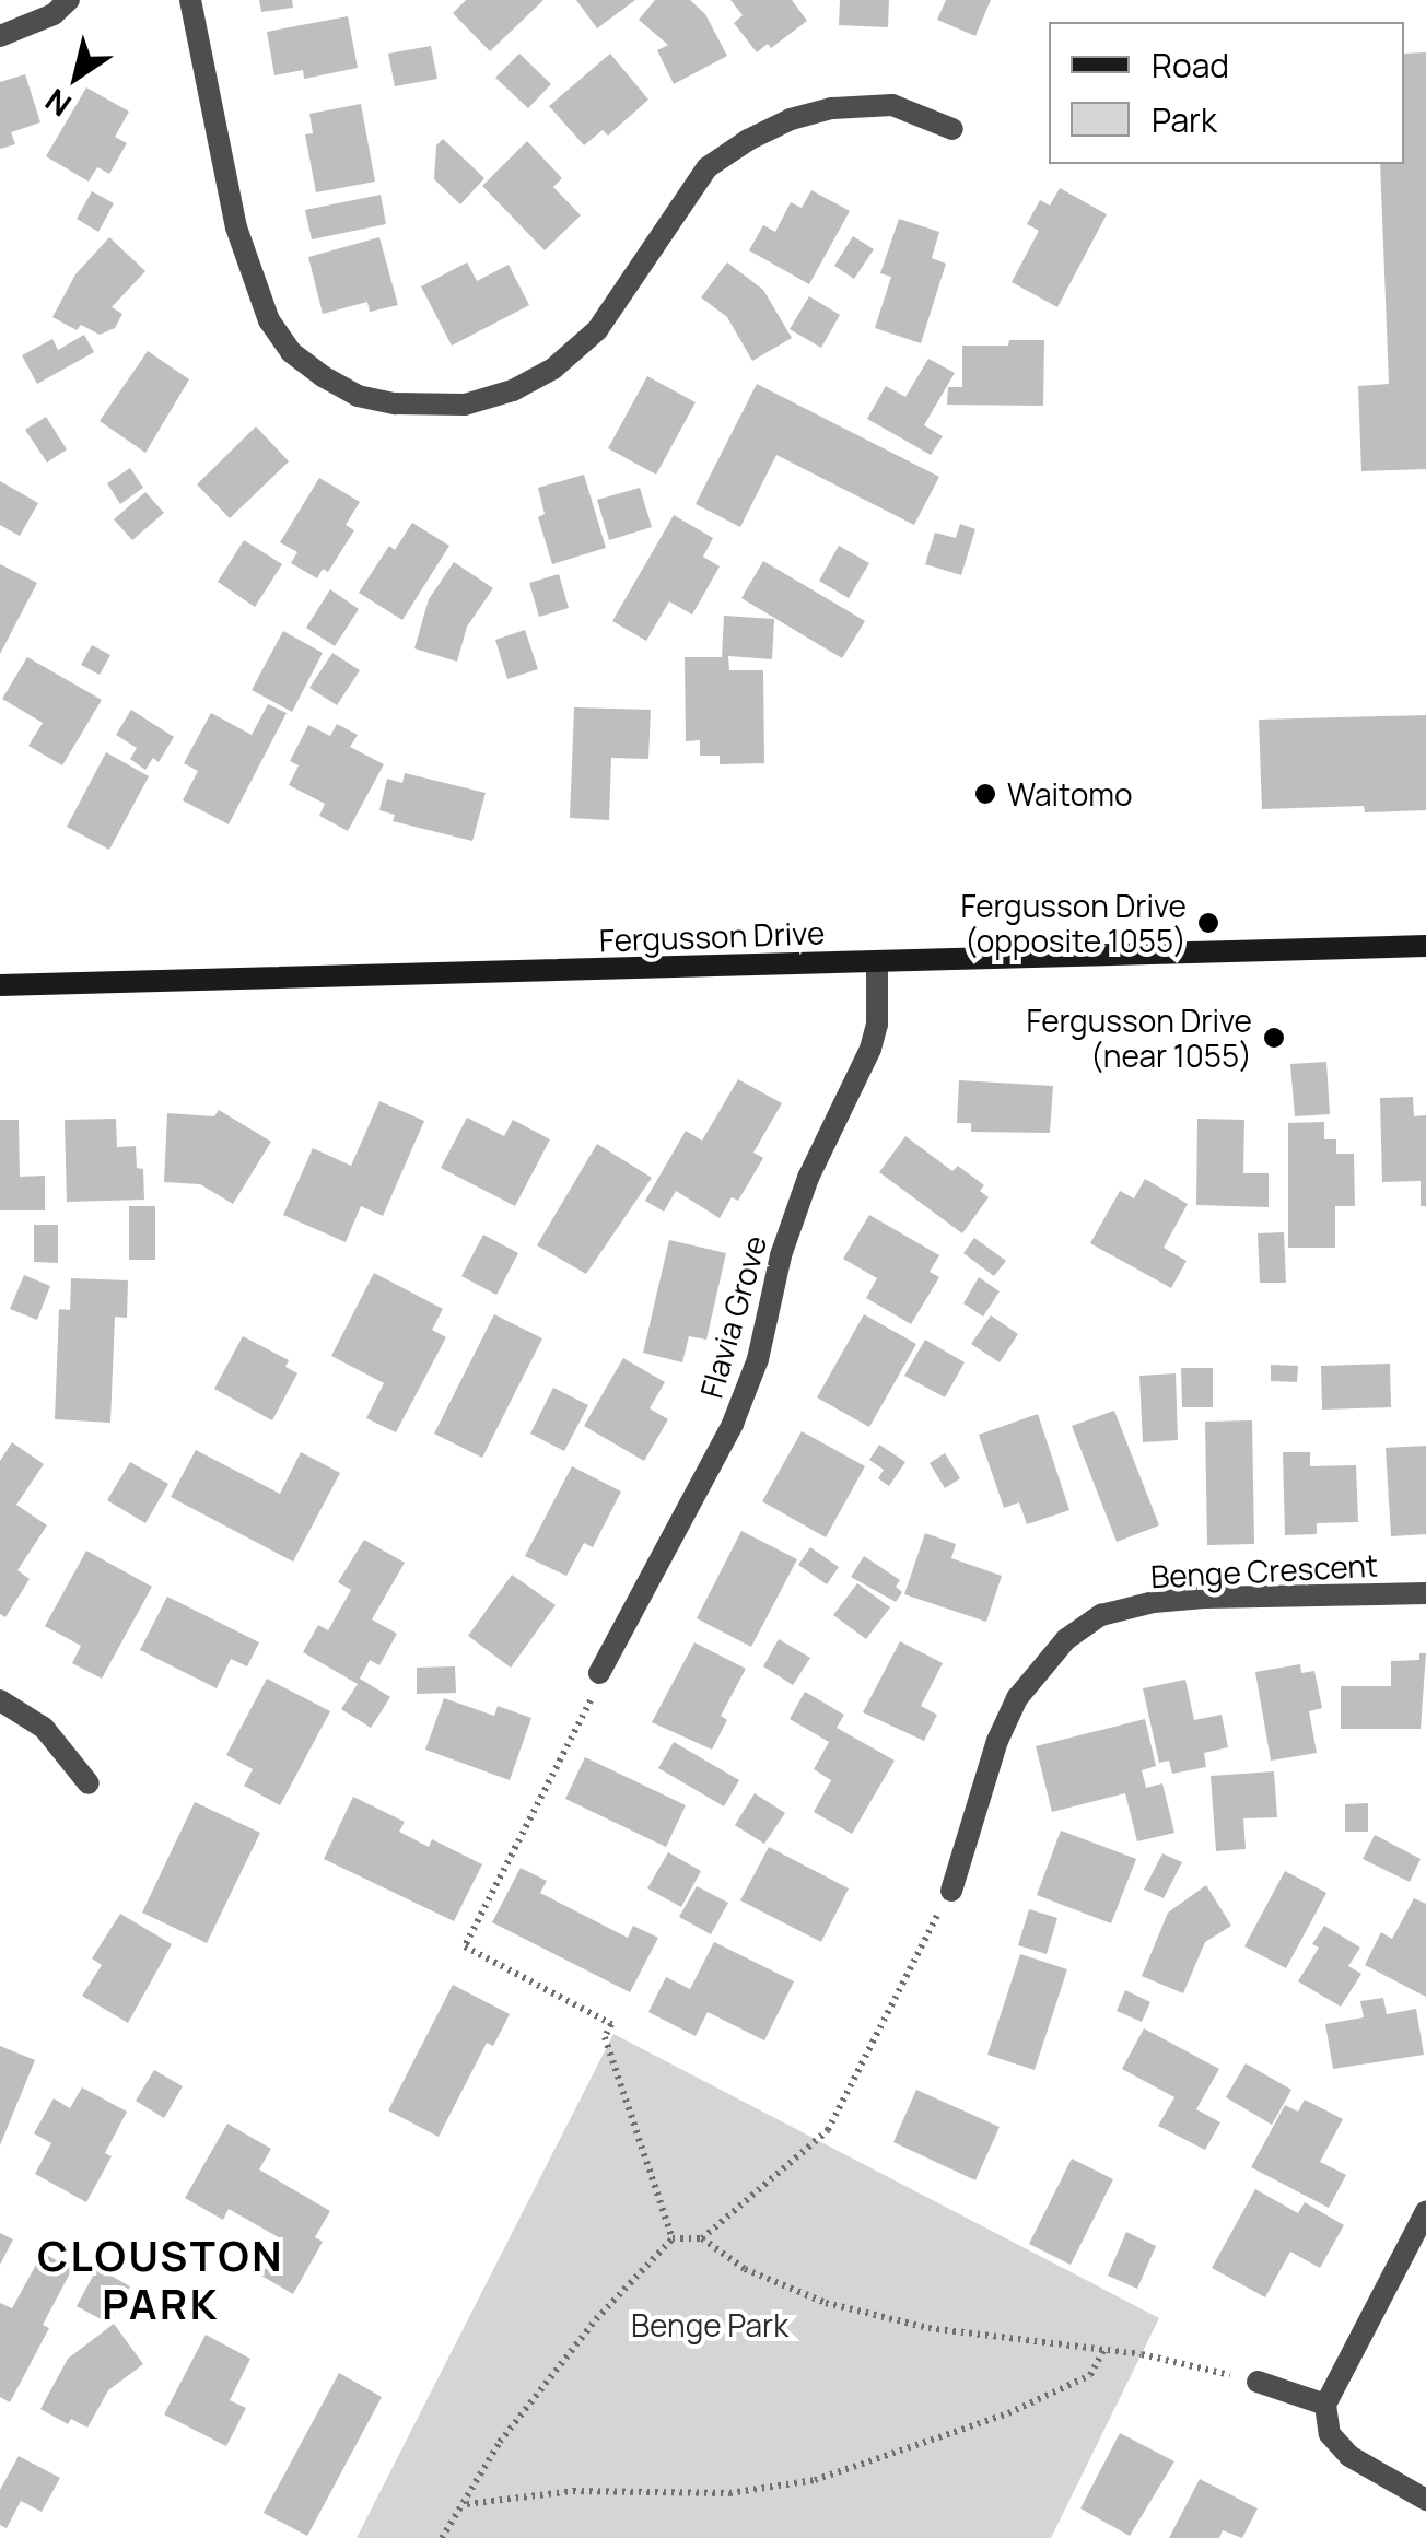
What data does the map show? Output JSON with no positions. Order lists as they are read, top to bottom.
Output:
{
  "streets": {
    "main road": ["Fergusson Drive"],
    "street": ["Flavia Grove", "Benge Crescent"]
  },
  "crossings": [
    ["Fergusson Drive", "Flavia Grove"]
  ],
  "districts": ["CLOUSTON PARK"],
  "parks": ["Benge Park"],
  "places": ["Waitomo", "Fergusson Drive (opposite 1055)", "Fergusson Drive (near 1055)"],
  "legend": ["Road", "Park"],
  "north": "bottom left"
}
